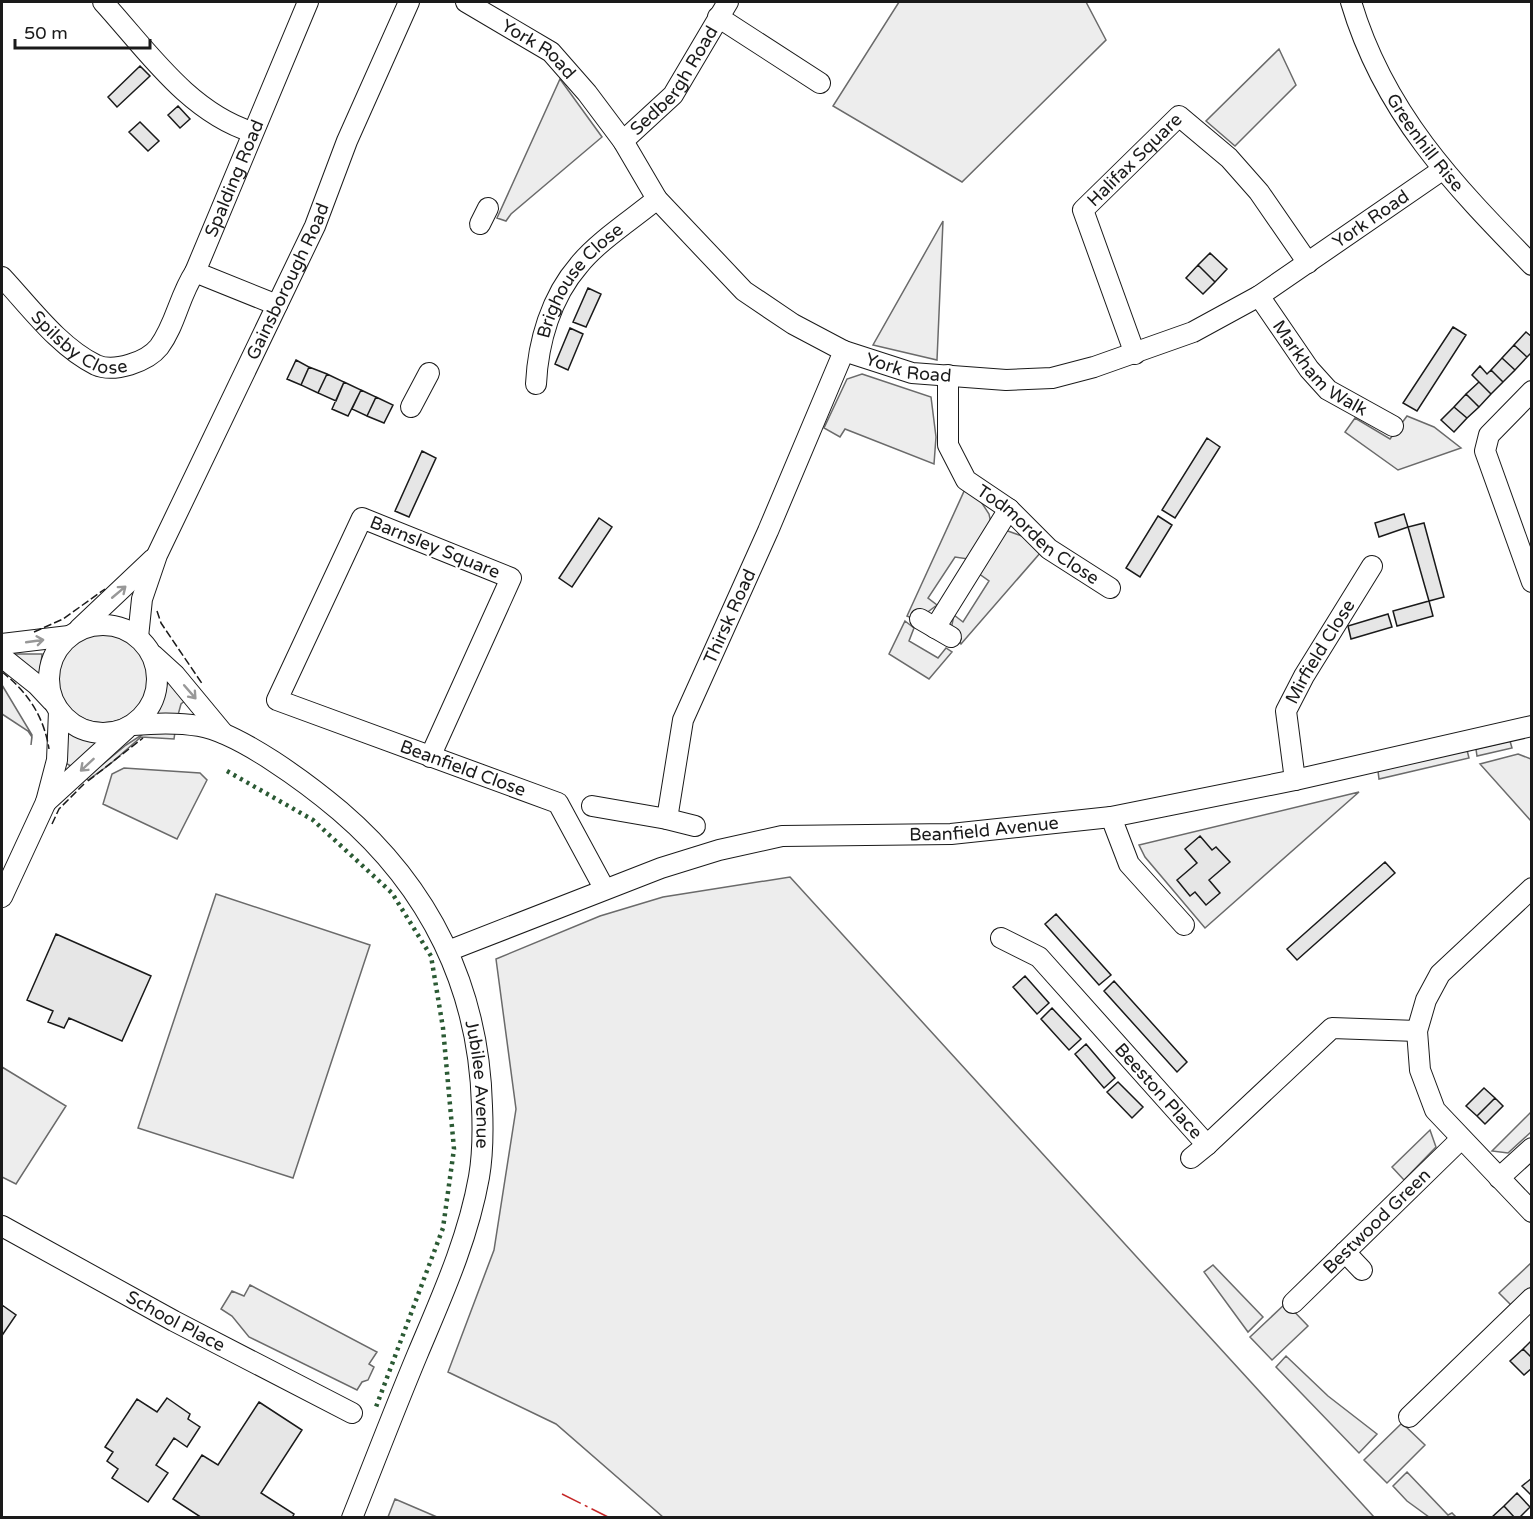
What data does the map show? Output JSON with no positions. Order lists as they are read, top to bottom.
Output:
{
  "streets": {
    "street": [
      "York Road",
      "Sedbergh Road",
      "Greenhill Rise",
      "Halifax Square",
      "Spalding Road",
      "Gainsborough Road",
      "Brighouse Close",
      "Spilsby Close",
      "Markham Walk",
      "Todmorden Close",
      "Barnsley Square",
      "Thirsk Road",
      "Mirfield Close",
      "Beanfield Close",
      "Beanfield Avenue",
      "Jubilee Avenue",
      "Beeston Place",
      "Bestwood Green",
      "School Place"
    ]
  },
  "crossings": [
    ["York Road", "Sedbergh Road"],
    ["York Road", "Greenhill Rise"],
    ["York Road", "Halifax Square"],
    ["York Road", "Brighouse Close"],
    ["York Road", "Markham Walk"],
    ["York Road", "Todmorden Close"],
    ["York Road", "Thirsk Road"],
    ["Spalding Road", "Spilsby Close"],
    ["Gainsborough Road", "Jubilee Avenue"],
    ["Barnsley Square", "Beanfield Close"],
    ["Mirfield Close", "Beanfield Avenue"],
    ["Beanfield Close", "Beanfield Avenue"],
    ["Beanfield Avenue", "Jubilee Avenue"]
  ],
  "scale_bar": "50 m"
}
